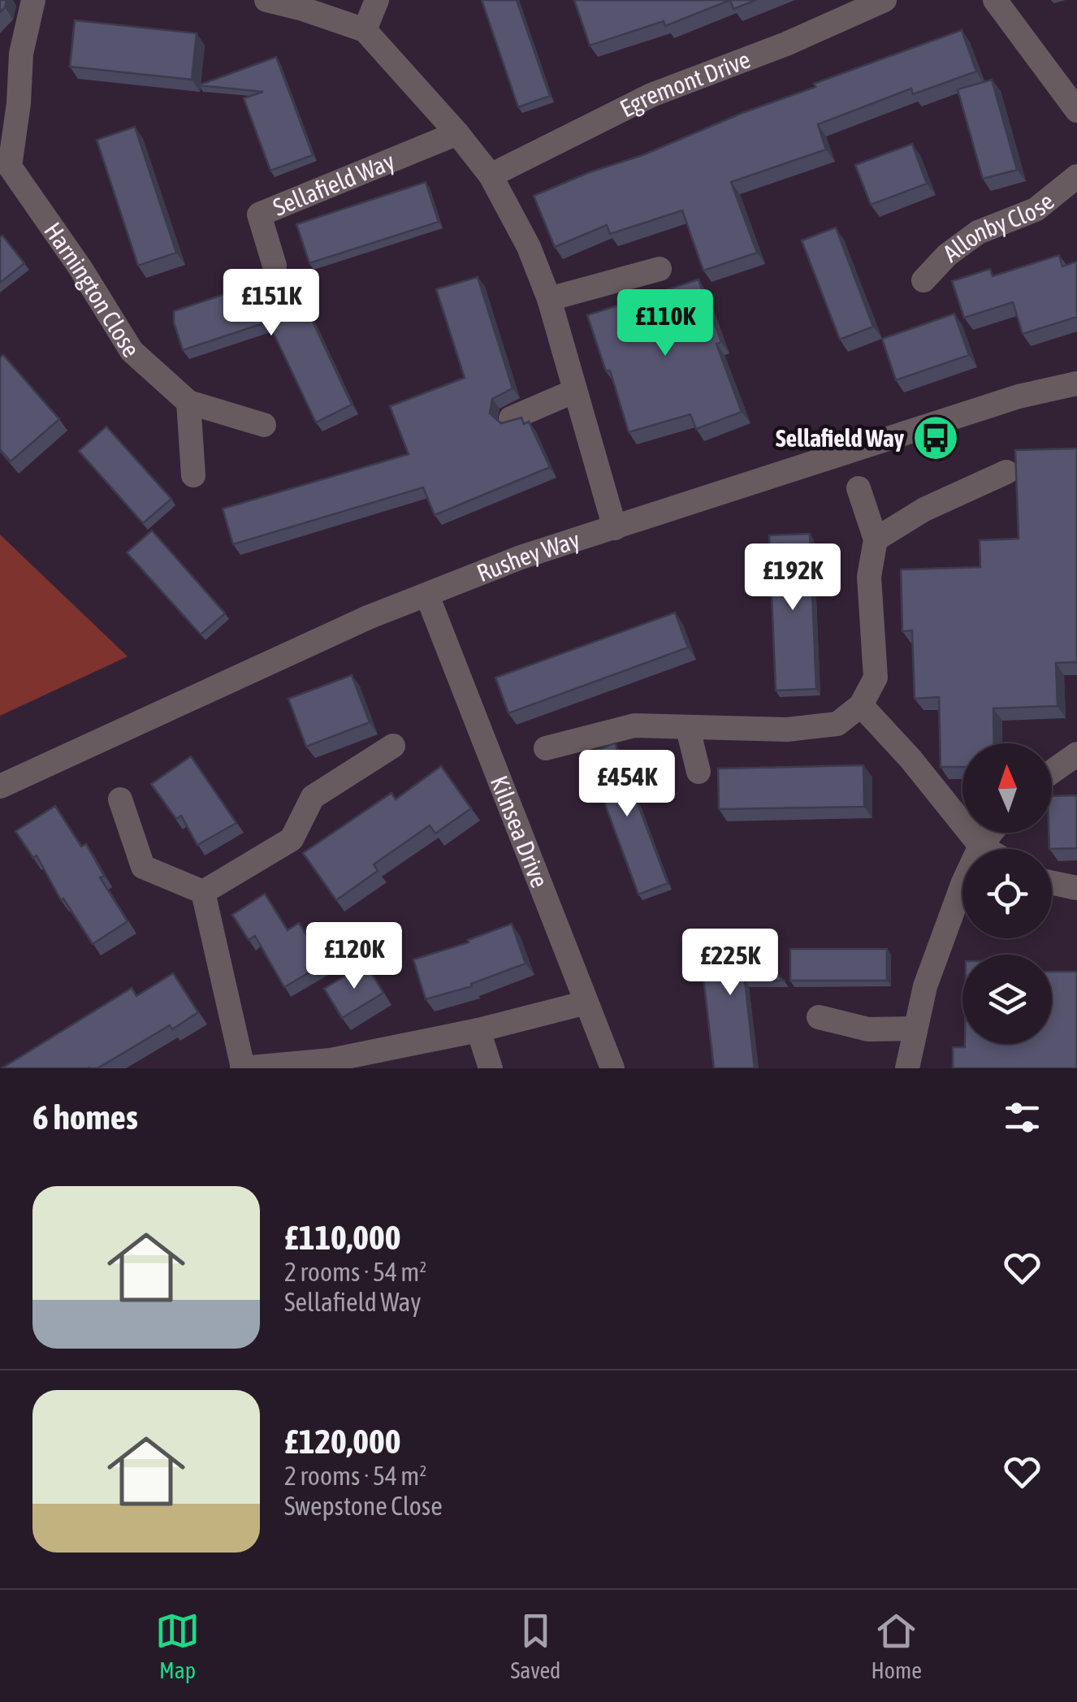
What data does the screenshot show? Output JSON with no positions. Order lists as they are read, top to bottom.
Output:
{
  "streets": {
    "street": [
      "Egremont Drive",
      "Sellafield Way",
      "Allonby Close",
      "Harnington Close",
      "Rushey Way",
      "Kilnsea Drive"
    ]
  },
  "crossings": [
    ["Rushey Way", "Kilnsea Drive"]
  ],
  "places": {
    "bus stop": ["Sellafield Way"]
  },
  "north": "top",
  "page": {
    "price": [
      "£151K",
      "£110K",
      "£192K",
      "£454K",
      "£120K",
      "£225K"
    ],
    "heading": "6 homes",
    "list": [
      {
        "name": "£110,000",
        "note": "2 rooms · 54 m² · Sellafield Way"
      },
      {
        "name": "£120,000",
        "note": "2 rooms · 54 m² · Swepstone Close"
      }
    ],
    "tabs": ["Map", "Saved", "Home"]
  }
}
